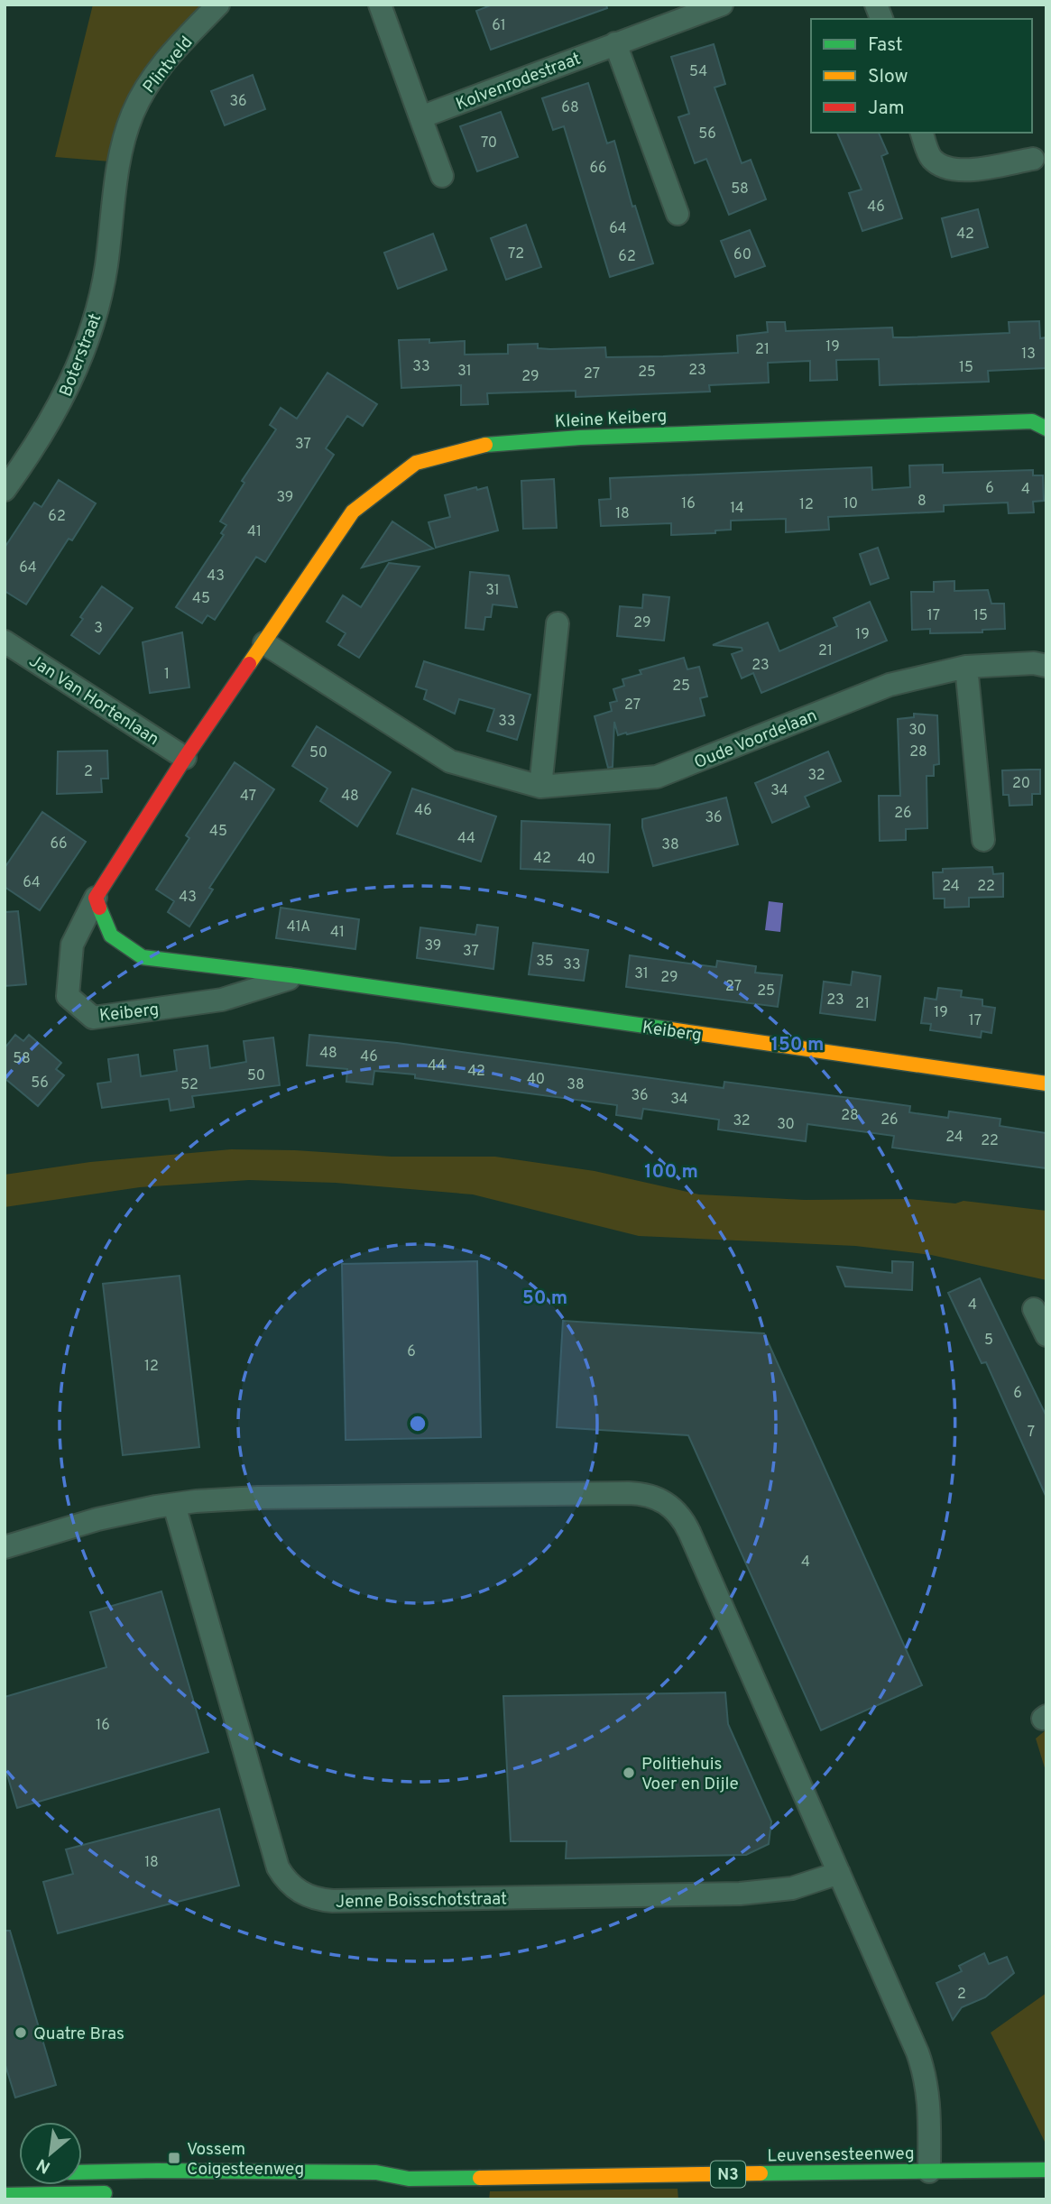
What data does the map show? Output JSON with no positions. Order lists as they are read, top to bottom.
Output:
{
  "streets": {
    "street": [
      "Plintveld",
      "Kolvenrodestraat",
      "Boterstraat",
      "Kleine Keiberg",
      "Jan Van Hortenlaan",
      "Oude Voordelaan",
      "Keiberg",
      "Jenne Boisschotstraat",
      "Leuvensesteenweg",
      "N3"
    ]
  },
  "crossings": [
    ["Plintveld", "Boterstraat"],
    ["Kleine Keiberg", "Oude Voordelaan"],
    ["Kleine Keiberg", "Keiberg"],
    ["Jan Van Hortenlaan", "Keiberg"],
    ["Oude Voordelaan", "Keiberg"]
  ],
  "places": {
    "other": ["Politiehuis Voer en Dijle", "Quatre Bras"],
    "transit": ["Vossem Coigesteenweg"]
  },
  "house_numbers": [
    "61",
    "54",
    "36",
    "68",
    "56",
    "70",
    "66",
    "58",
    "46",
    "64",
    "42",
    "72",
    "60",
    "62",
    "19",
    "21",
    "13",
    "33",
    "15",
    "23",
    "31",
    "25",
    "27",
    "29",
    "37",
    "6",
    "4",
    "39",
    "8",
    "16",
    "10",
    "12",
    "14",
    "18",
    "62",
    "41",
    "64",
    "43",
    "31",
    "45",
    "17",
    "15",
    "29",
    "3",
    "19",
    "21",
    "23",
    "1",
    "25",
    "27",
    "33",
    "30",
    "28",
    "50",
    "2",
    "32",
    "20",
    "34",
    "47",
    "48",
    "46",
    "26",
    "36",
    "45",
    "44",
    "66",
    "38",
    "42",
    "40",
    "64",
    "24",
    "22",
    "43",
    "41A",
    "41",
    "39",
    "37",
    "35",
    "33",
    "31",
    "29",
    "27",
    "25",
    "23",
    "21",
    "19",
    "17",
    "48",
    "46",
    "58",
    "44",
    "42",
    "50",
    "40",
    "56",
    "52",
    "38",
    "36",
    "34",
    "28",
    "26",
    "32",
    "30",
    "24",
    "22",
    "4",
    "5",
    "6",
    "12",
    "6",
    "7",
    "4",
    "16",
    "18",
    "2"
  ],
  "legend": ["Fast", "Slow", "Jam"],
  "north": "bottom left",
  "rings": ["150 m", "100 m", "50 m"]
}
